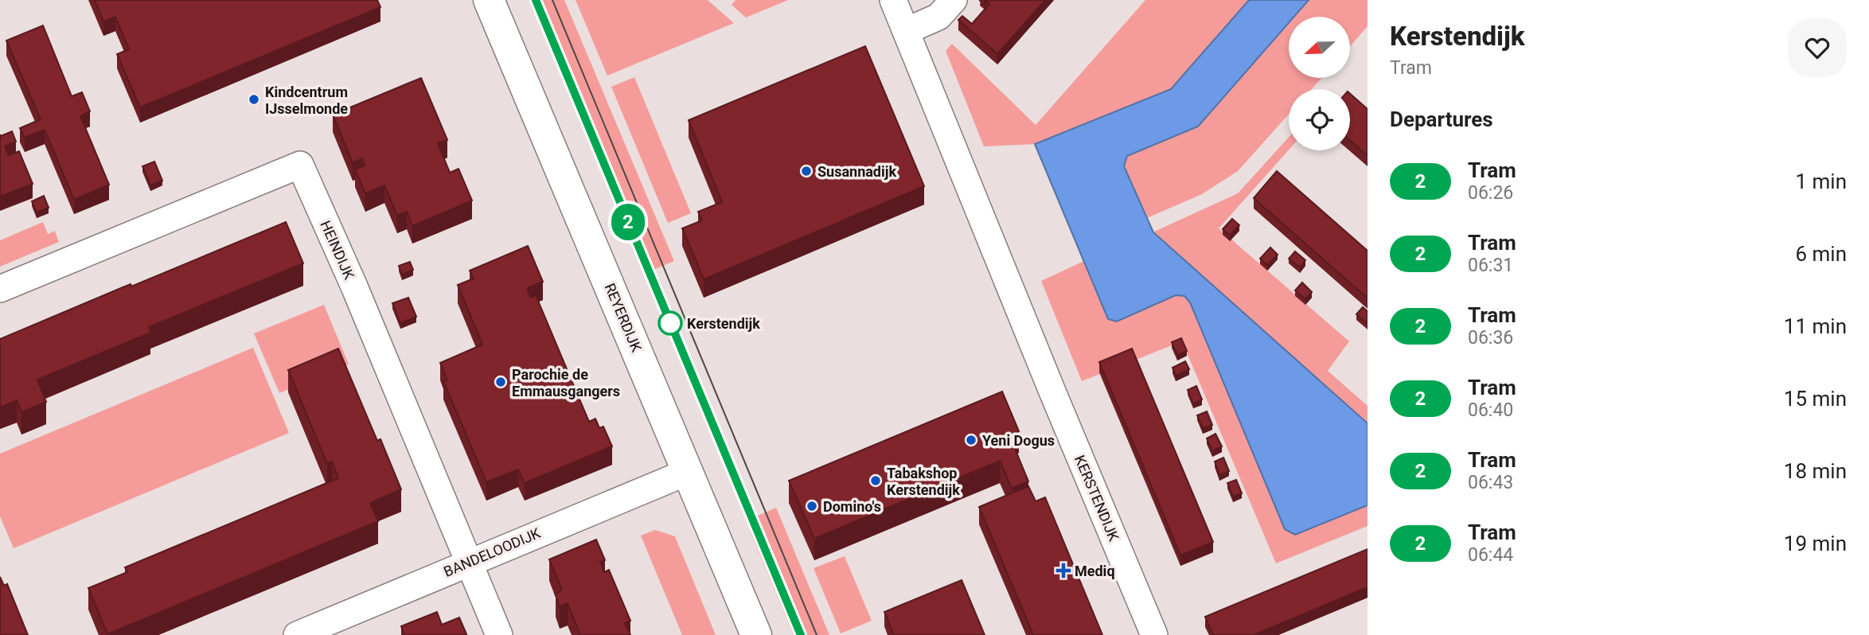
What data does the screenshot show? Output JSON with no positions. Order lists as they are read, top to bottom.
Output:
{
  "streets": {
    "street": [
      "HEINDIJK",
      "REYERDIJK",
      "KERSTENDIJK",
      "BANDELOODIJK"
    ]
  },
  "crossings": [
    ["HEINDIJK", "BANDELOODIJK"],
    ["REYERDIJK", "BANDELOODIJK"]
  ],
  "places": {
    "other": [
      "Kindcentrum IJsselmonde",
      "Susannadijk",
      "Kerstendijk",
      "Parochie de Emmausgangers",
      "Yeni Dogus",
      "Tabakshop Kerstendijk",
      "Domino's"
    ],
    "health": ["Mediq"]
  },
  "lines": ["tram line 2"],
  "north": "left",
  "page": {
    "on_map": "2",
    "heading": [
      ["Kerstendijk", "Tram"],
      "Departures"
    ],
    "list": [
      {
        "mark": "2",
        "name": "Tram",
        "note": "06:26",
        "value": "1 min"
      },
      {
        "mark": "2",
        "name": "Tram",
        "note": "06:31",
        "value": "6 min"
      },
      {
        "mark": "2",
        "name": "Tram",
        "note": "06:36",
        "value": "11 min"
      },
      {
        "mark": "2",
        "name": "Tram",
        "note": "06:40",
        "value": "15 min"
      },
      {
        "mark": "2",
        "name": "Tram",
        "note": "06:43",
        "value": "18 min"
      },
      {
        "mark": "2",
        "name": "Tram",
        "note": "06:44",
        "value": "19 min"
      }
    ]
  }
}
